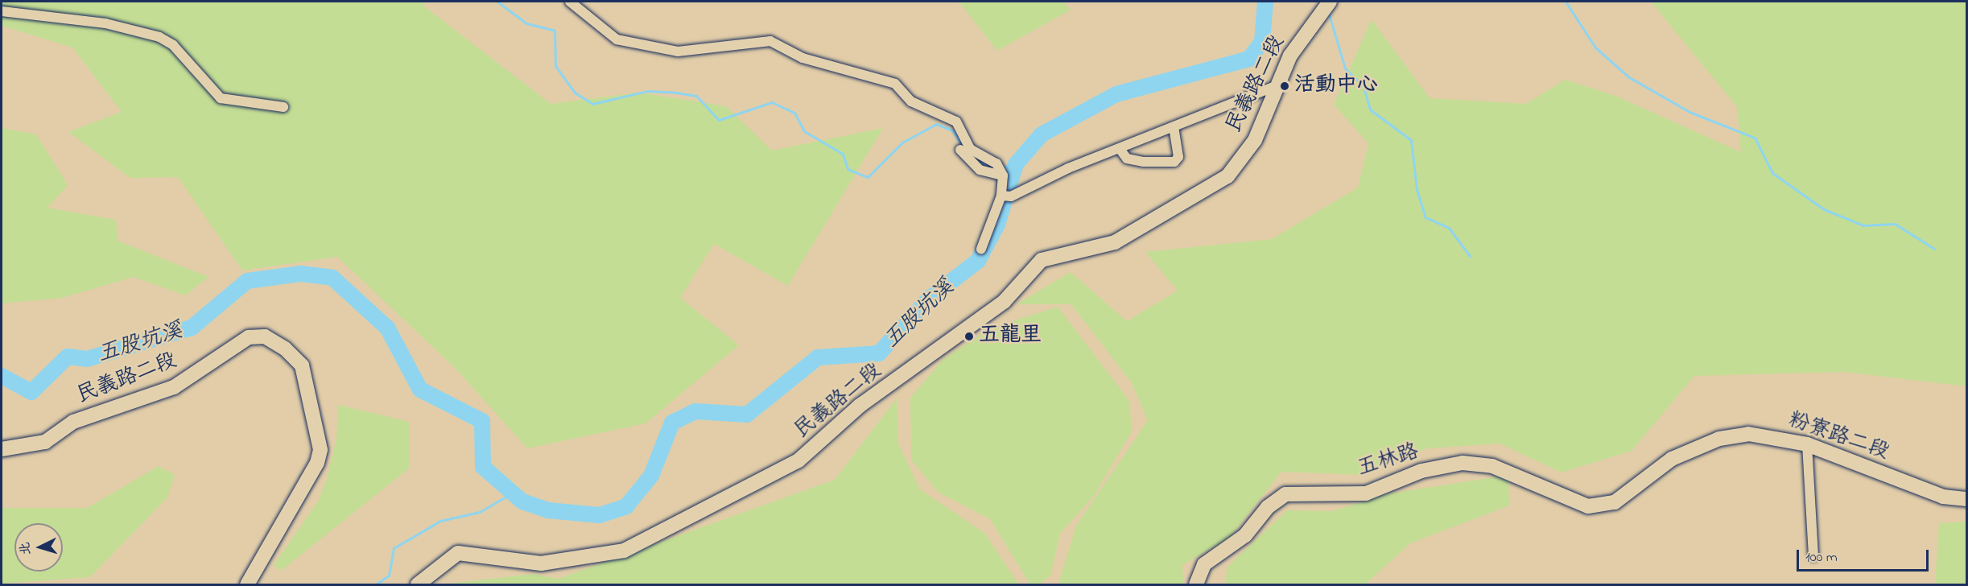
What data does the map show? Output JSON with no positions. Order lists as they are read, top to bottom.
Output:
{
  "streets": {
    "main road": ["民義路二段", "粉寮路二段", "五林路"]
  },
  "crossings": [
    ["粉寮路二段", "五林路"]
  ],
  "water": ["五股坑溪"],
  "places": ["活動中心", "五龍里"],
  "scale_bar": "100 m",
  "north": "left"
}
